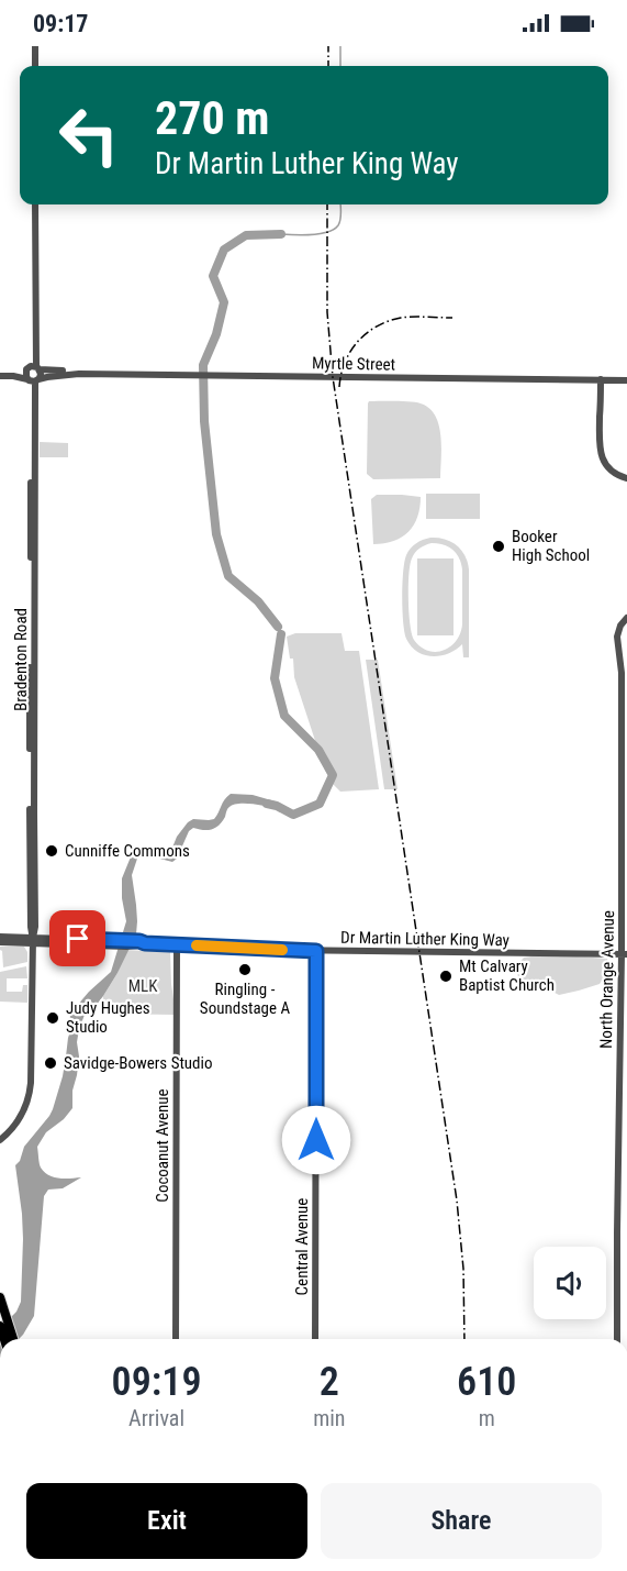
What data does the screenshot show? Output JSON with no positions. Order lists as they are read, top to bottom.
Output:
{
  "streets": {
    "street": [
      "Myrtle Street",
      "Bradenton Road",
      "Dr Martin Luther King Way",
      "North Orange Avenue",
      "Cocoanut Avenue",
      "Central Avenue"
    ]
  },
  "crossings": [
    ["Myrtle Street", "Bradenton Road"],
    ["Bradenton Road", "Dr Martin Luther King Way"],
    ["Dr Martin Luther King Way", "North Orange Avenue"],
    ["Dr Martin Luther King Way", "Cocoanut Avenue"],
    ["Dr Martin Luther King Way", "Central Avenue"]
  ],
  "parks": ["MLK"],
  "places": [
    "Booker High School",
    "Cunniffe Commons",
    "Ringling - Soundstage A",
    "Mt Calvary Baptist Church",
    "Judy Hughes Studio",
    "Savidge-Bowers Studio"
  ],
  "page": {
    "status": "09:17",
    "turn": ["270 m", "Dr Martin Luther King Way"],
    "eta": [
      "09:19",
      "Arrival",
      "2",
      "min",
      "610",
      "m"
    ],
    "buttons": ["Exit", "Share"]
  }
}
